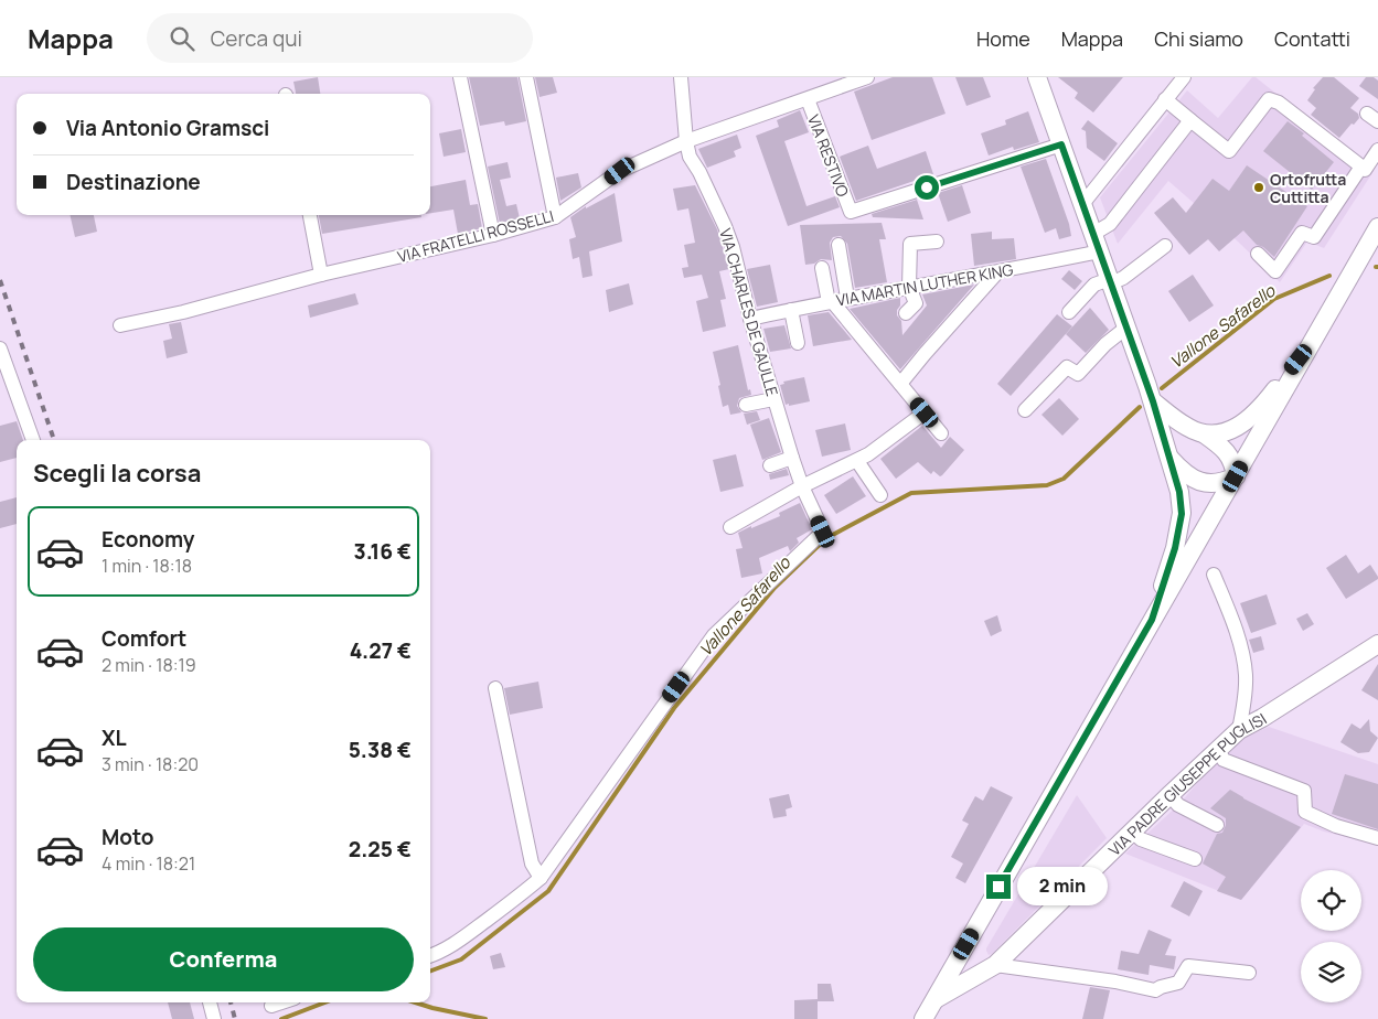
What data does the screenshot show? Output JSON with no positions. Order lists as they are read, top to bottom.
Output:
{
  "streets": {
    "main road": ["VIA PADRE GIUSEPPE PUGLISI"],
    "street": [
      "VIA RESTIVO",
      "VIA FRATELLI ROSSELLI",
      "VIA MARTIN LUTHER KING",
      "VIA CHARLES DE GAULLE"
    ]
  },
  "crossings": [
    ["VIA RESTIVO", "VIA FRATELLI ROSSELLI"],
    ["VIA FRATELLI ROSSELLI", "VIA CHARLES DE GAULLE"],
    ["VIA MARTIN LUTHER KING", "VIA CHARLES DE GAULLE"]
  ],
  "water": ["Vallone Safarello"],
  "places": ["Ortofrutta Cuttitta"],
  "page": {
    "header": "Mappa",
    "search": "Cerca qui",
    "nav": [
      "Home",
      "Mappa",
      "Chi siamo",
      "Contatti"
    ],
    "banner": ["Via Antonio Gramsci", "Destinazione"],
    "heading": "Scegli la corsa",
    "list": [
      {
        "name": "Economy",
        "note": "1 min · 18:18",
        "value": "3.16 €"
      },
      {
        "name": "Comfort",
        "note": "2 min · 18:19",
        "value": "4.27 €"
      },
      {
        "name": "XL",
        "note": "3 min · 18:20",
        "value": "5.38 €"
      },
      {
        "name": "Moto",
        "note": "4 min · 18:21",
        "value": "2.25 €"
      }
    ],
    "bubble": "2 min",
    "buttons": "Conferma"
  }
}
